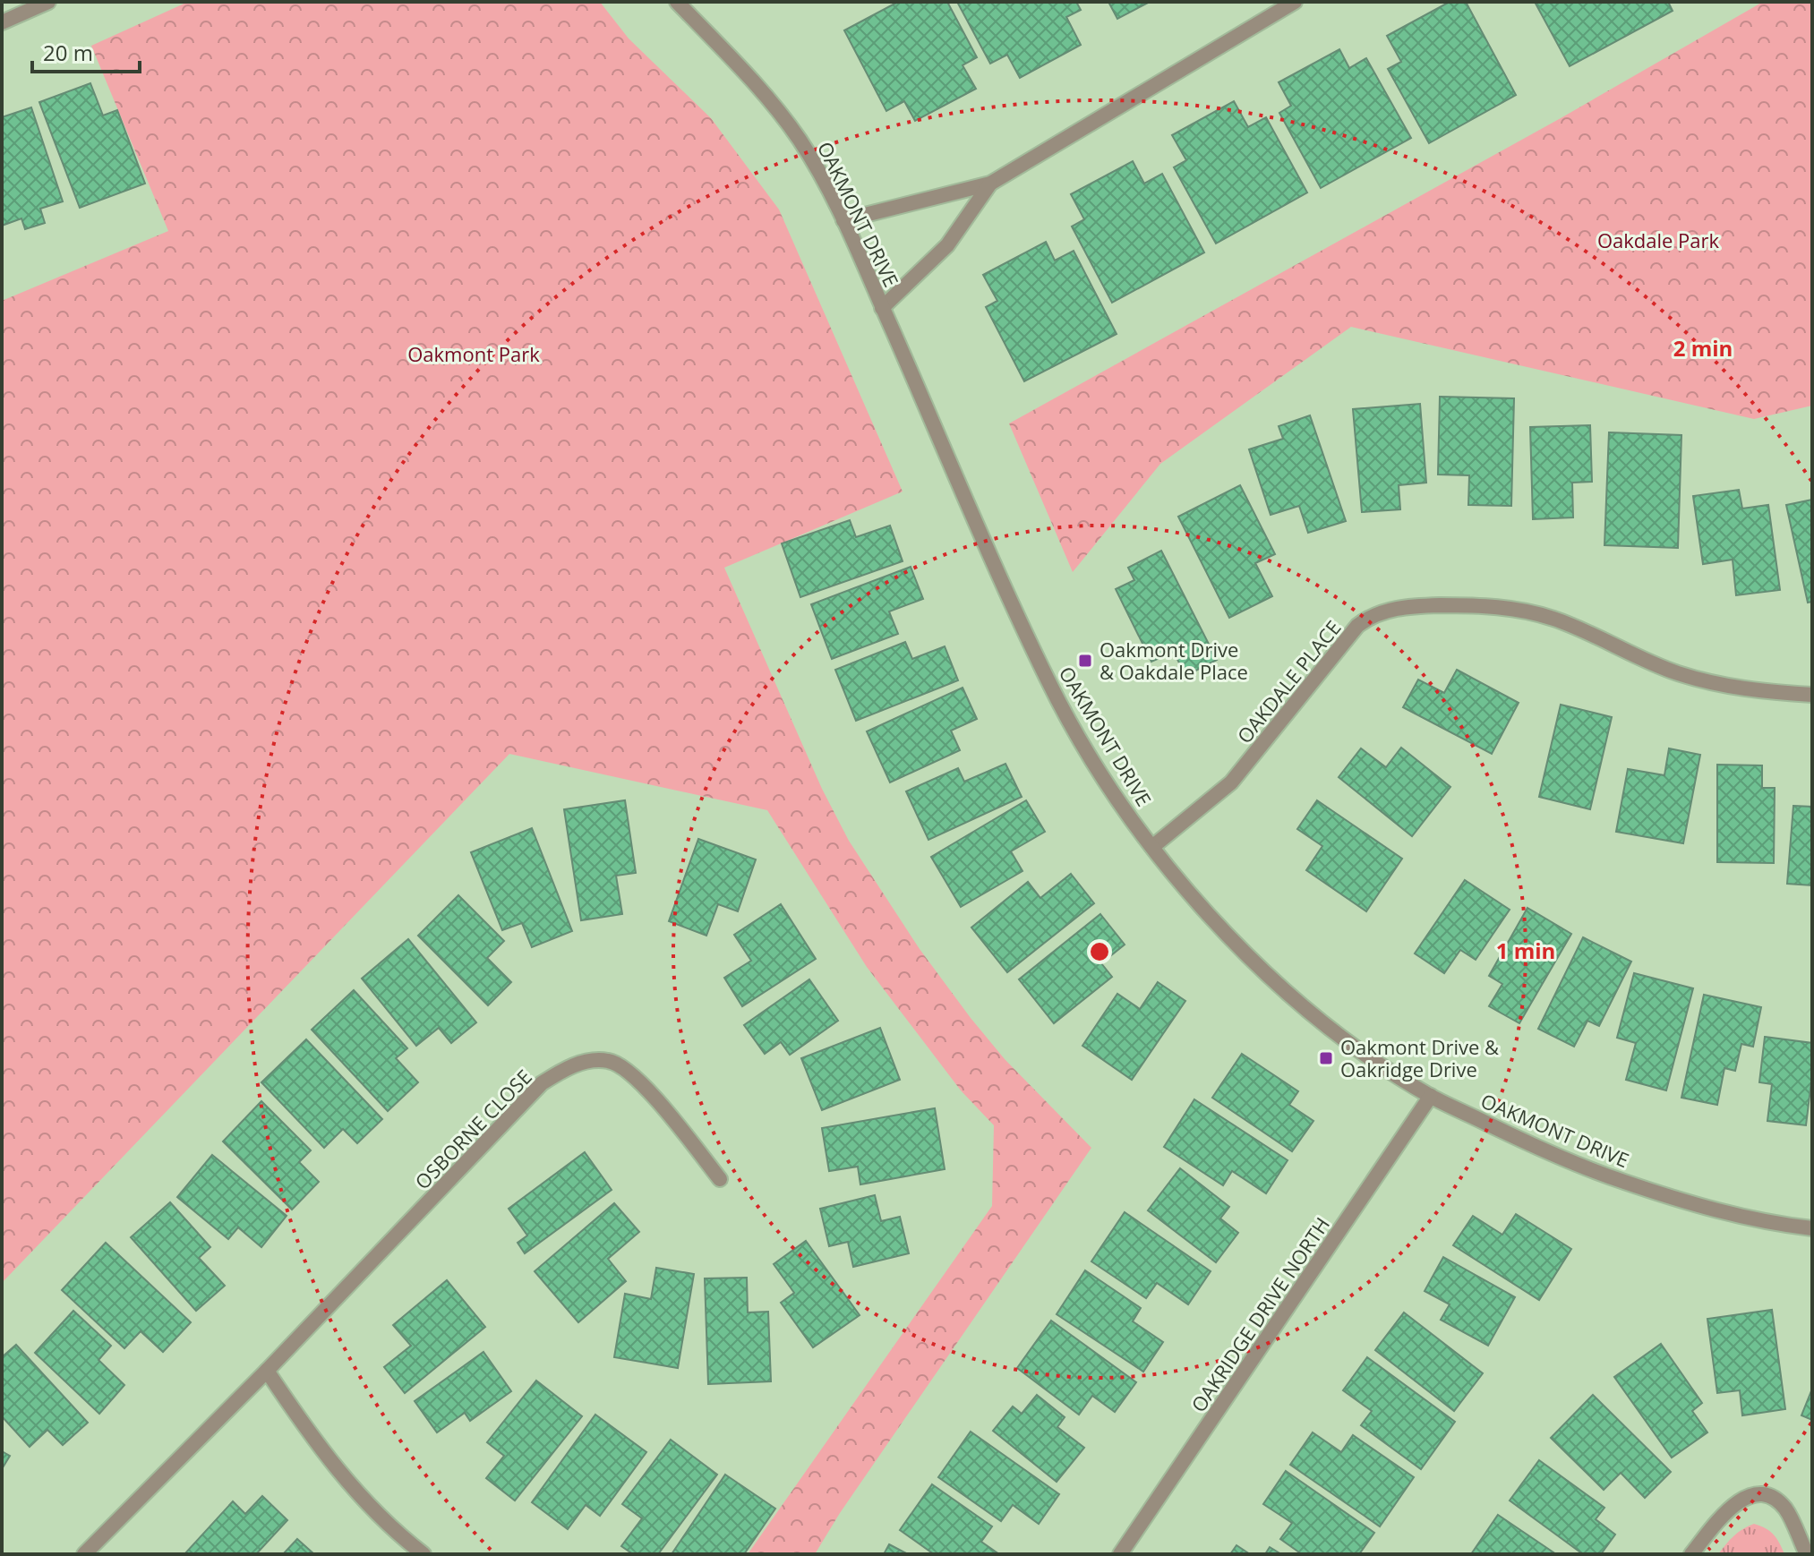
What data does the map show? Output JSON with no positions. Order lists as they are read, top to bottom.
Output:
{
  "streets": {
    "street": [
      "OAKMONT DRIVE",
      "OAKDALE PLACE",
      "OSBORNE CLOSE",
      "OAKRIDGE DRIVE NORTH"
    ]
  },
  "crossings": [
    ["OAKMONT DRIVE", "OAKDALE PLACE"],
    ["OAKMONT DRIVE", "OAKRIDGE DRIVE NORTH"]
  ],
  "parks": ["Oakdale Park", "Oakmont Park"],
  "places": {
    "transit": ["Oakmont Drive & Oakdale Place", "Oakmont Drive & Oakridge Drive"]
  },
  "scale_bar": "20 m",
  "rings": ["2 min", "1 min"]
}
